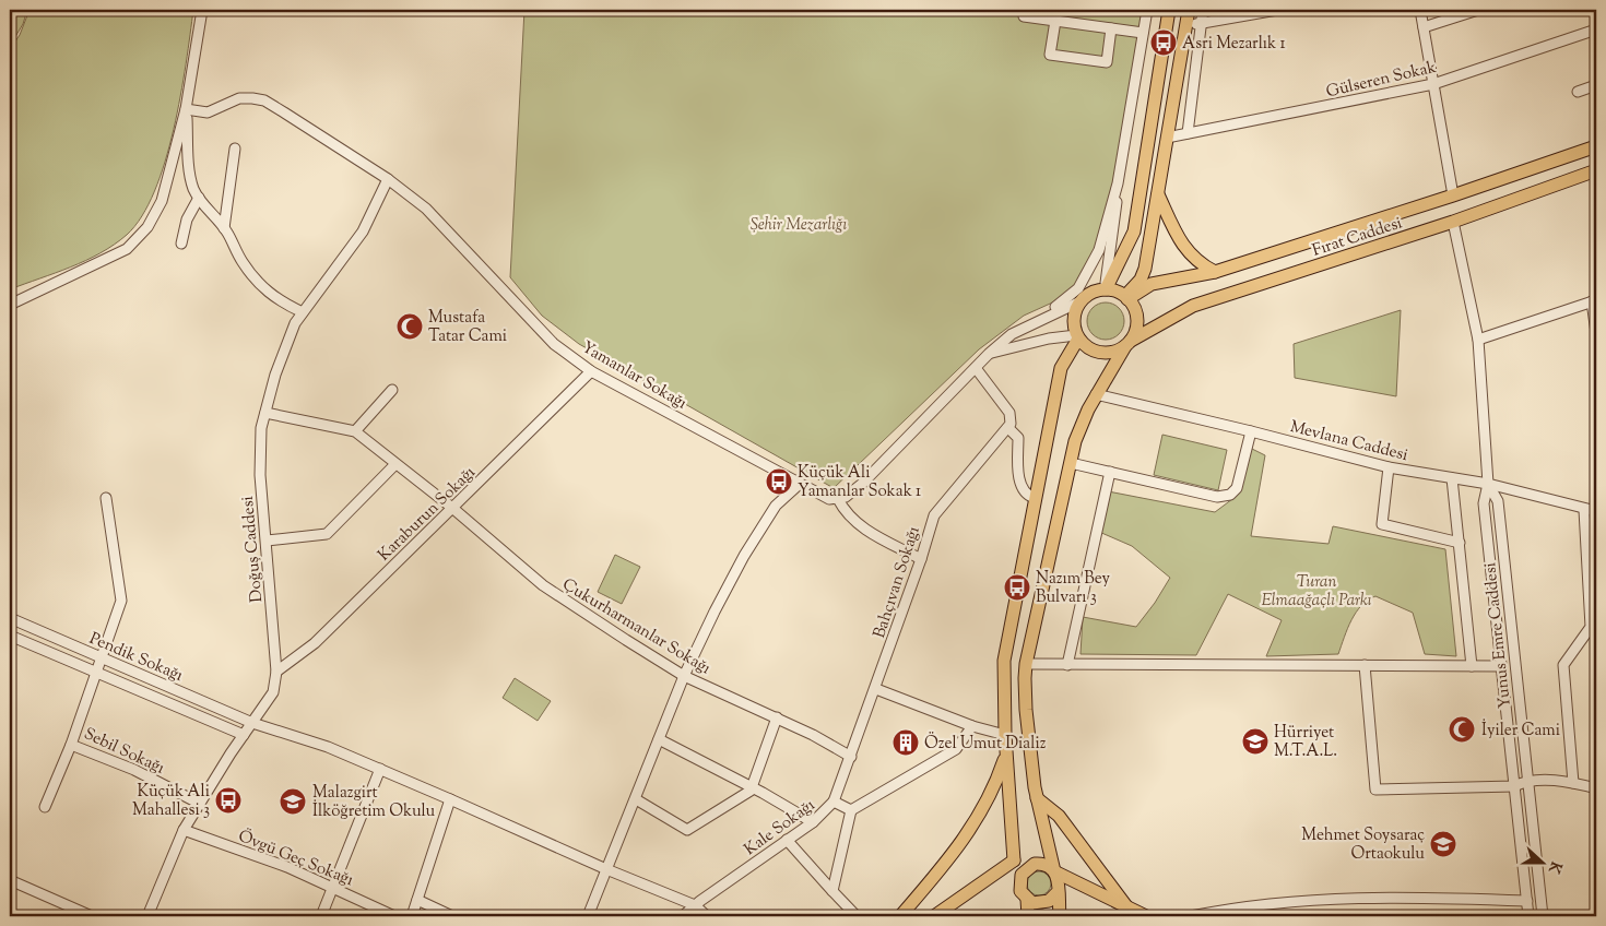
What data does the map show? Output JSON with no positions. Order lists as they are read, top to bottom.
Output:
{
  "streets": {
    "main road": ["Fırat Caddesi"],
    "street": [
      "Gülseren Sokak",
      "Yamanlar Sokağı",
      "Mevlana Caddesi",
      "Karaburun Sokağı",
      "Doğuş Caddesi",
      "Bahçıvan Sokağı",
      "Çukurharmanlar Sokağı",
      "Yunus Emre Caddesi",
      "Pendik Sokağı",
      "Sebil Sokağı",
      "Kale Sokağı",
      "Övgü Geç Sokağı"
    ]
  },
  "crossings": [
    ["Fırat Caddesi", "Yunus Emre Caddesi"],
    ["Yamanlar Sokağı", "Karaburun Sokağı"],
    ["Yamanlar Sokağı", "Doğuş Caddesi"],
    ["Mevlana Caddesi", "Yunus Emre Caddesi"],
    ["Karaburun Sokağı", "Doğuş Caddesi"],
    ["Karaburun Sokağı", "Çukurharmanlar Sokağı"],
    ["Doğuş Caddesi", "Pendik Sokağı"],
    ["Doğuş Caddesi", "Sebil Sokağı"],
    ["Doğuş Caddesi", "Övgü Geç Sokağı"],
    ["Bahçıvan Sokağı", "Çukurharmanlar Sokağı"],
    ["Bahçıvan Sokağı", "Kale Sokağı"],
    ["Pendik Sokağı", "Sebil Sokağı"],
    ["Pendik Sokağı", "Kale Sokağı"]
  ],
  "parks": ["Şehir Mezarlığı", "Turan Elmaağaçlı Parkı"],
  "places": {
    "bus stop": [
      "Asri Mezarlık 1",
      "Küçük Ali Yamanlar Sokak 1",
      "Nazım Bey Bulvarı 3",
      "Küçük Ali Mahallesi 3"
    ],
    "mosque": ["Mustafa Tatar Cami", "İyiler Cami"],
    "school or university": ["Hürriyet M.T.A.L.", "Malazgirt İlköğretim Okulu", "Mehmet Soysaraç Ortaokulu"],
    "building": ["Özel Umut Dializ"]
  },
  "north": "right"
}
